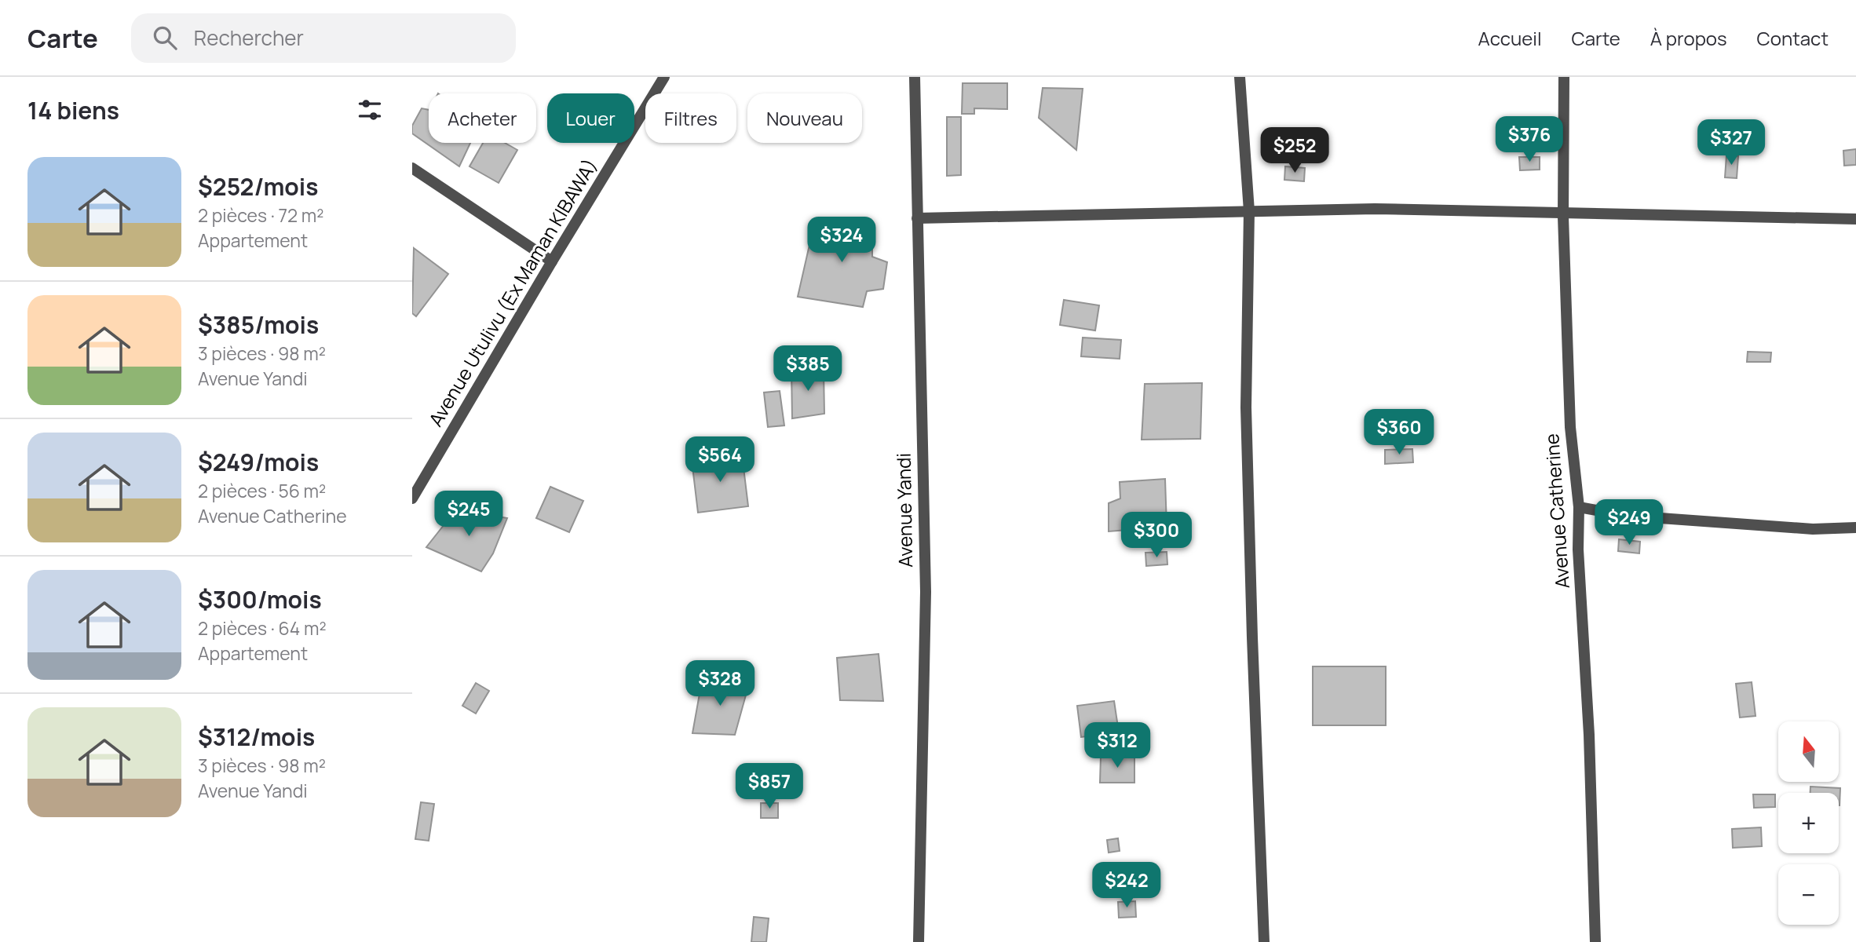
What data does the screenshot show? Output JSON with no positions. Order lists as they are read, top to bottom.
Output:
{
  "streets": {
    "street": ["Avenue Utulivu (Ex Maman KIBAWA)", "Avenue Yandi", "Avenue Catherine"]
  },
  "north": "top",
  "page": {
    "header": "Carte",
    "search": "Rechercher",
    "nav": [
      "Accueil",
      "Carte",
      "À propos",
      "Contact"
    ],
    "heading": "14 biens",
    "chip": [
      "Acheter",
      "Louer",
      "Filtres",
      "Nouveau"
    ],
    "price": [
      "$376",
      "$327",
      "$252",
      "$324",
      "$385",
      "$360",
      "$564",
      "$245",
      "$249",
      "$300",
      "$328",
      "$312",
      "$857",
      "$242"
    ],
    "list": [
      {
        "name": "$252/mois",
        "note": "2 pièces · 72 m² · Appartement"
      },
      {
        "name": "$385/mois",
        "note": "3 pièces · 98 m² · Avenue Yandi"
      },
      {
        "name": "$249/mois",
        "note": "2 pièces · 56 m² · Avenue Catherine"
      },
      {
        "name": "$300/mois",
        "note": "2 pièces · 64 m² · Appartement"
      },
      {
        "name": "$312/mois",
        "note": "3 pièces · 98 m² · Avenue Yandi"
      }
    ],
    "map_buttons": ["+", "−"]
  }
}
